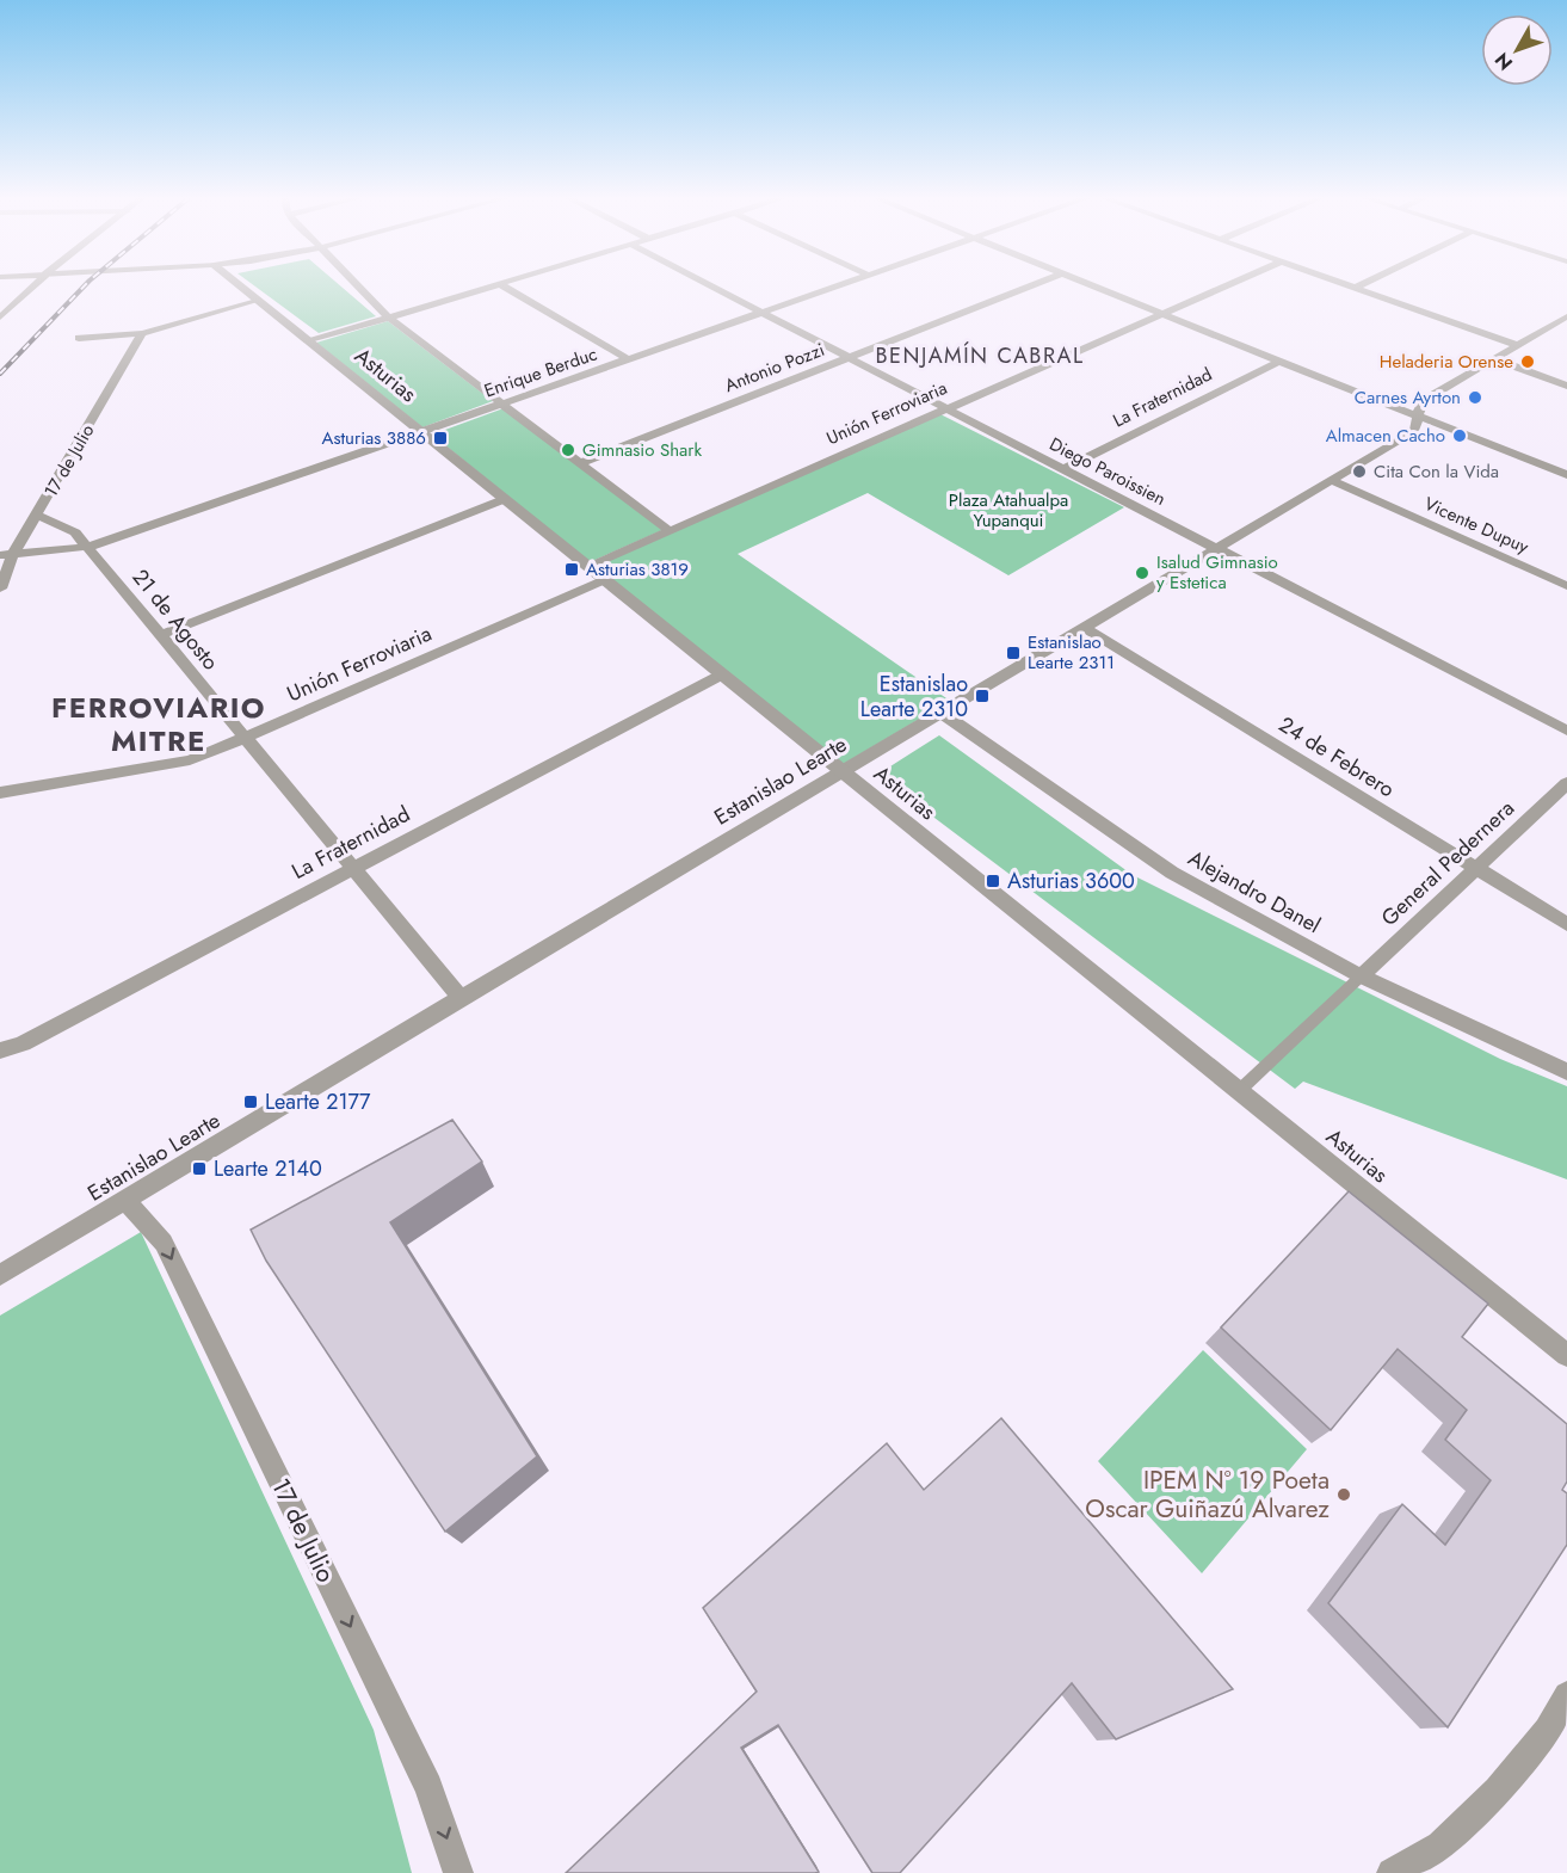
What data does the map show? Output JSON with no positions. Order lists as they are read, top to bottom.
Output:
{
  "streets": {
    "street": [
      "Antonio Pozzi",
      "Enrique Berduc",
      "Asturias",
      "La Fraternidad",
      "Unión Ferroviaria",
      "17 de Julio",
      "Diego Paroissien",
      "Vicente Dupuy",
      "21 de Agosto",
      "24 de Febrero",
      "Estanislao Learte",
      "General Pedernera",
      "Alejandro Danel"
    ]
  },
  "crossings": [
    ["Antonio Pozzi", "Diego Paroissien"],
    ["Enrique Berduc", "Asturias"],
    ["Enrique Berduc", "17 de Julio"],
    ["Enrique Berduc", "Diego Paroissien"],
    ["Enrique Berduc", "21 de Agosto"],
    ["Asturias", "La Fraternidad"],
    ["Asturias", "Unión Ferroviaria"],
    ["Asturias", "Estanislao Learte"],
    ["La Fraternidad", "Diego Paroissien"],
    ["La Fraternidad", "21 de Agosto"],
    ["Unión Ferroviaria", "Diego Paroissien"],
    ["Unión Ferroviaria", "21 de Agosto"],
    ["17 de Julio", "21 de Agosto"],
    ["17 de Julio", "Estanislao Learte"],
    ["Diego Paroissien", "Estanislao Learte"],
    ["Vicente Dupuy", "Estanislao Learte"],
    ["21 de Agosto", "Estanislao Learte"],
    ["24 de Febrero", "Estanislao Learte"],
    ["24 de Febrero", "General Pedernera"],
    ["Estanislao Learte", "Alejandro Danel"],
    ["General Pedernera", "Alejandro Danel"]
  ],
  "one_way": ["17 de Julio"],
  "districts": ["BENJAMÍN CABRAL", "FERROVIARIO MITRE"],
  "parks": ["Plaza Atahualpa Yupanqui"],
  "places": {
    "other": [
      "Heladeria Orense",
      "Carnes Ayrton",
      "Almacen Cacho",
      "Gimnasio Shark",
      "Cita Con la Vida",
      "Isalud Gimnasio y Estetica",
      "IPEM Nº 19 Poeta Oscar Guiñazú Alvarez"
    ],
    "transit": [
      "Asturias 3886",
      "Asturias 3819",
      "Estanislao Learte 2311",
      "Estanislao Learte 2310",
      "Asturias 3600",
      "Learte 2177",
      "Learte 2140"
    ]
  },
  "north": "bottom left"
}
